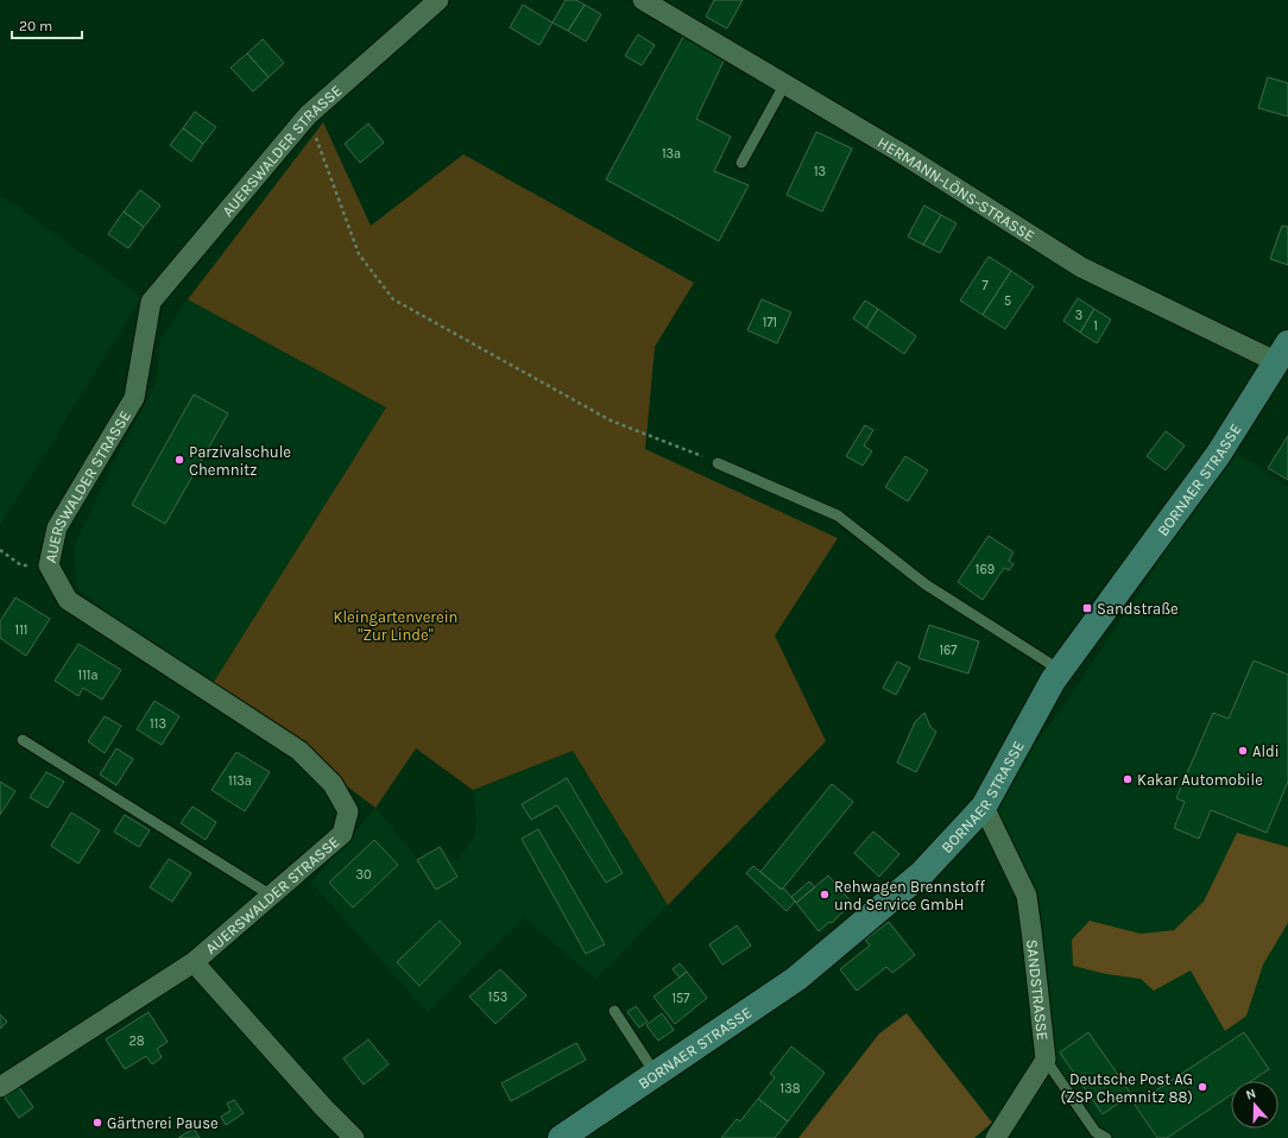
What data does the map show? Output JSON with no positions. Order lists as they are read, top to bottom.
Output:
{
  "streets": {
    "main road": ["BORNAER STRASSE"],
    "street": ["AUERSWALDER STRASSE", "HERMANN-LÖNS-STRASSE", "SANDSTRASSE"]
  },
  "crossings": [
    ["HERMANN-LÖNS-STRASSE", "BORNAER STRASSE"],
    ["BORNAER STRASSE", "SANDSTRASSE"]
  ],
  "parks": ["Kleingartenverein \"Zur Linde\""],
  "places": {
    "other": [
      "Parzivalschule Chemnitz",
      "Aldi",
      "Kakar Automobile",
      "Rehwagen Brennstoff und Service GmbH",
      "Deutsche Post AG (ZSP Chemnitz 88)",
      "Gärtnerei Pause"
    ],
    "transit": ["Sandstraße"]
  },
  "house_numbers": [
    "13a",
    "13",
    "7",
    "5",
    "3",
    "171",
    "1",
    "169",
    "111",
    "167",
    "111a",
    "113",
    "113a",
    "30",
    "153",
    "157",
    "28",
    "138"
  ],
  "scale_bar": "20 m",
  "north": "top"
}
